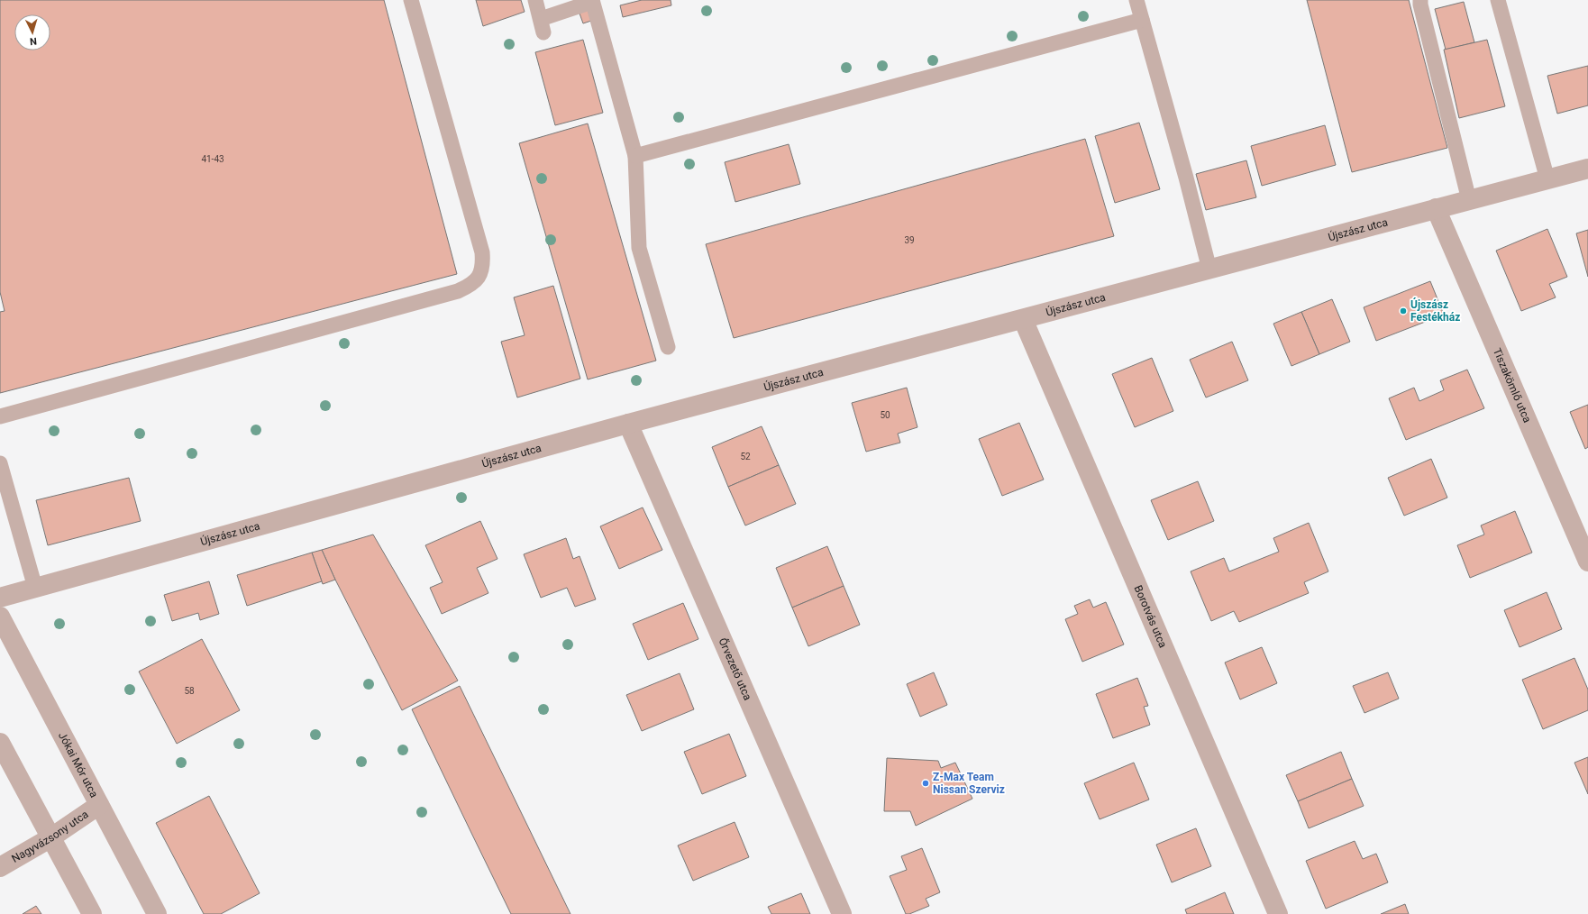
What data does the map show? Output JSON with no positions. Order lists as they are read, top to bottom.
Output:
{
  "streets": {
    "street": [
      "Újszász utca",
      "Tiszakömlő utca",
      "Borotvás utca",
      "Őrvezető utca",
      "Jókai Mór utca",
      "Nagyvázsony utca"
    ]
  },
  "crossings": [
    ["Újszász utca", "Tiszakömlő utca"],
    ["Újszász utca", "Borotvás utca"],
    ["Újszász utca", "Őrvezető utca"],
    ["Jókai Mór utca", "Nagyvázsony utca"]
  ],
  "places": ["Újszász Festékház", "Z-Max Team Nissan Szerviz"],
  "house_numbers": [
    "41-43",
    "39",
    "50",
    "52",
    "58"
  ],
  "north": "bottom"
}
